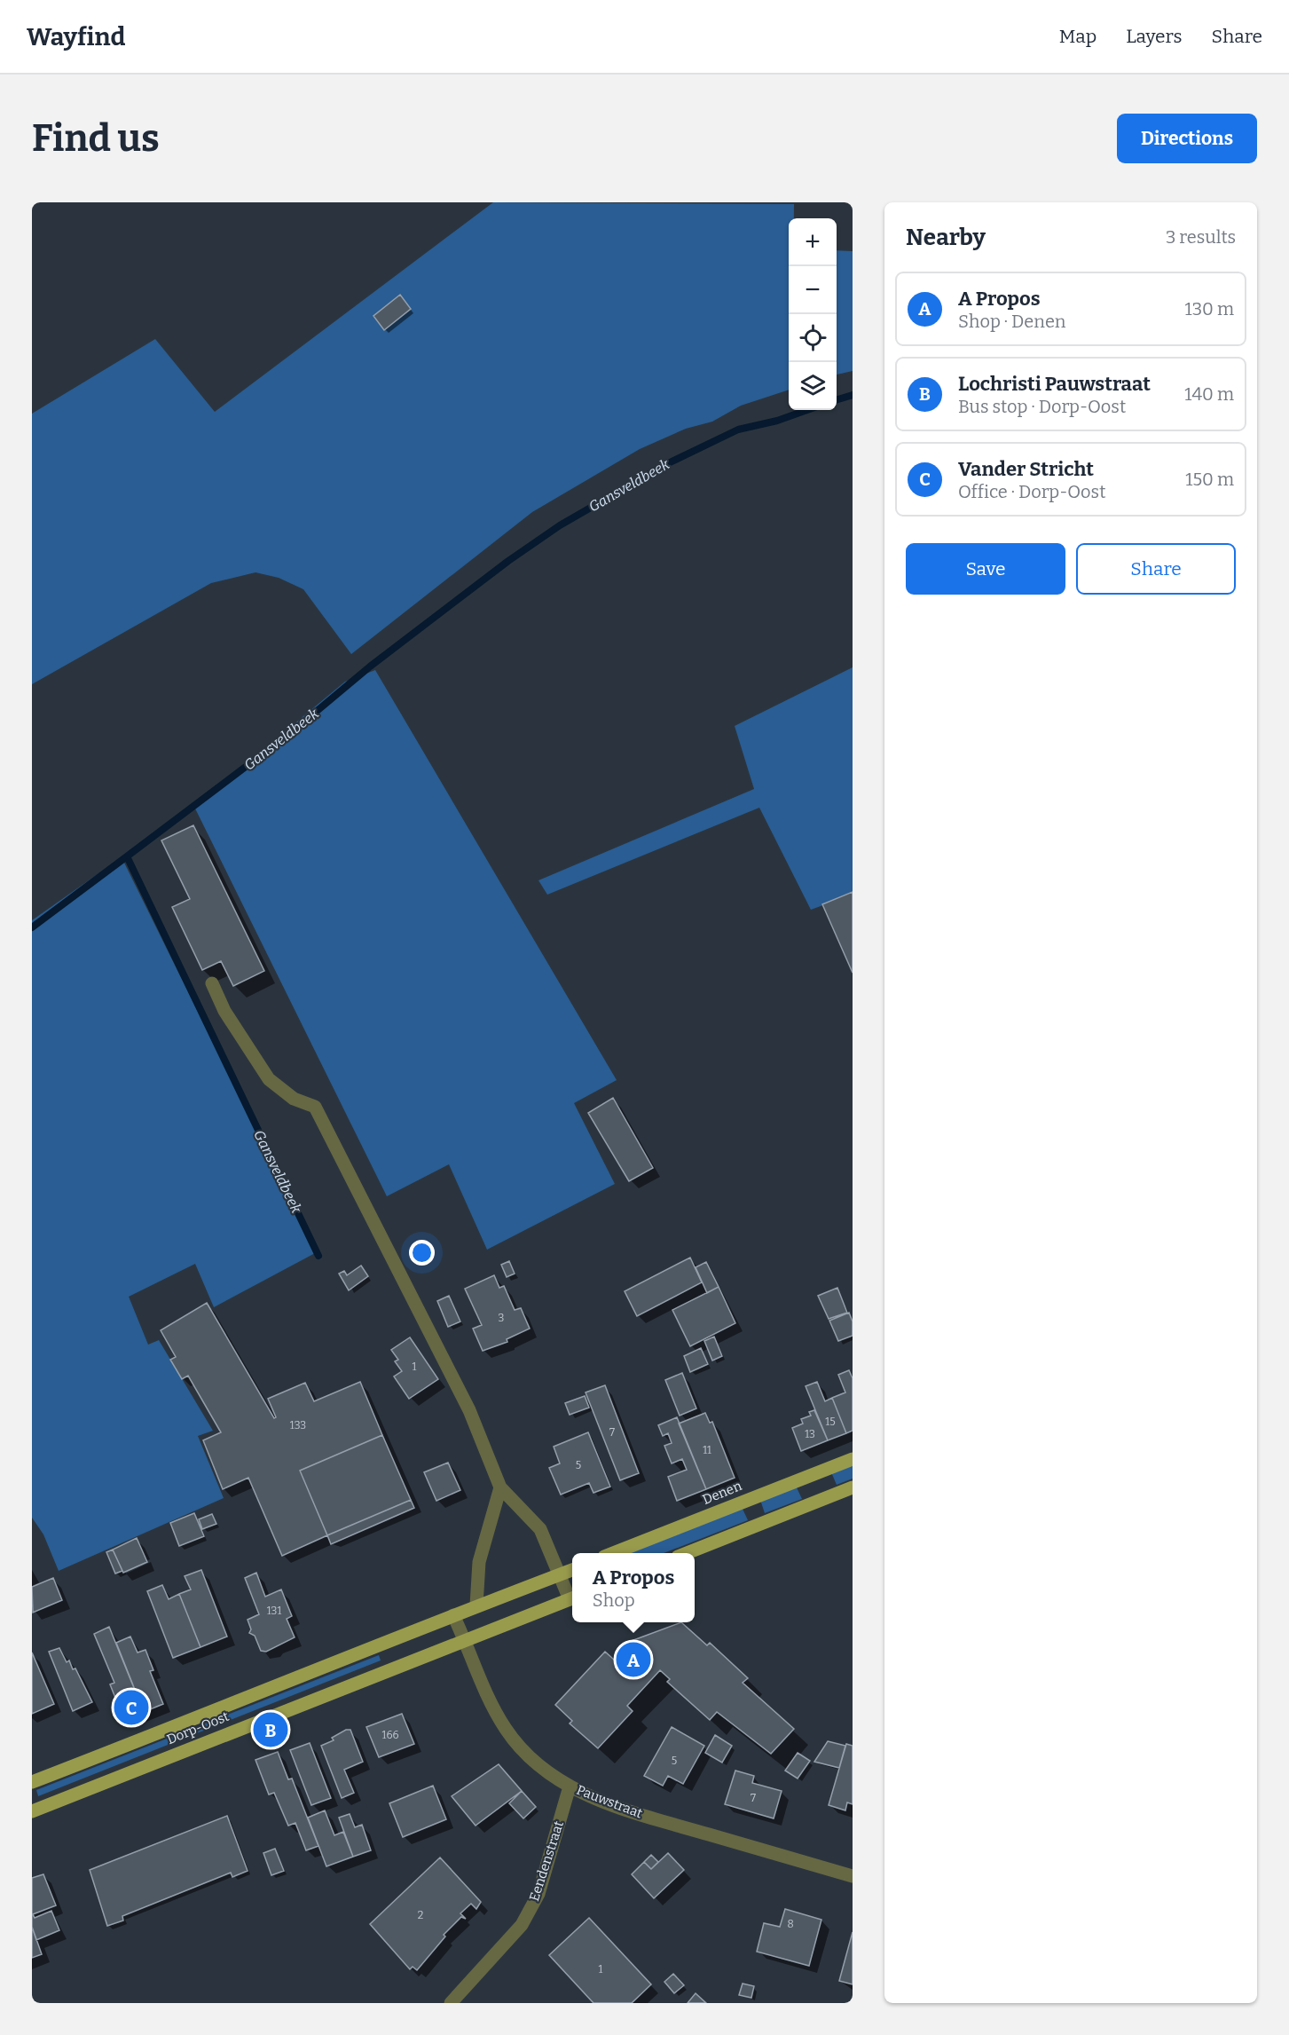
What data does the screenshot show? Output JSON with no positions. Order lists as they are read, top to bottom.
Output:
{
  "streets": {
    "main road": ["Denen", "Dorp-Oost"],
    "street": ["Pauwstraat", "Eendenstraat"]
  },
  "crossings": [
    ["Dorp-Oost", "Pauwstraat"],
    ["Pauwstraat", "Eendenstraat"]
  ],
  "water": ["Gansveldbeek"],
  "house_numbers": [
    "3",
    "1",
    "15",
    "133",
    "7",
    "13",
    "11",
    "5",
    "131",
    "166",
    "5",
    "7",
    "2",
    "8",
    "1"
  ],
  "page": {
    "header": "Wayfind",
    "nav": ["Map", "Layers", "Share"],
    "buttons": [
      "Directions",
      ["Save", "Share"]
    ],
    "title": "Find us",
    "heading": ["Nearby", "3 results"],
    "map_buttons": ["+", "−"],
    "list": [
      {
        "mark": "A",
        "name": "A Propos",
        "note": "Shop · Denen",
        "value": "130 m"
      },
      {
        "mark": "B",
        "name": "Lochristi Pauwstraat",
        "note": "Bus stop · Dorp-Oost",
        "value": "140 m"
      },
      {
        "mark": "C",
        "name": "Vander Stricht",
        "note": "Office · Dorp-Oost",
        "value": "150 m"
      }
    ],
    "popup": ["A Propos", "Shop"],
    "pins": ["A", "C", "B"]
  }
}
